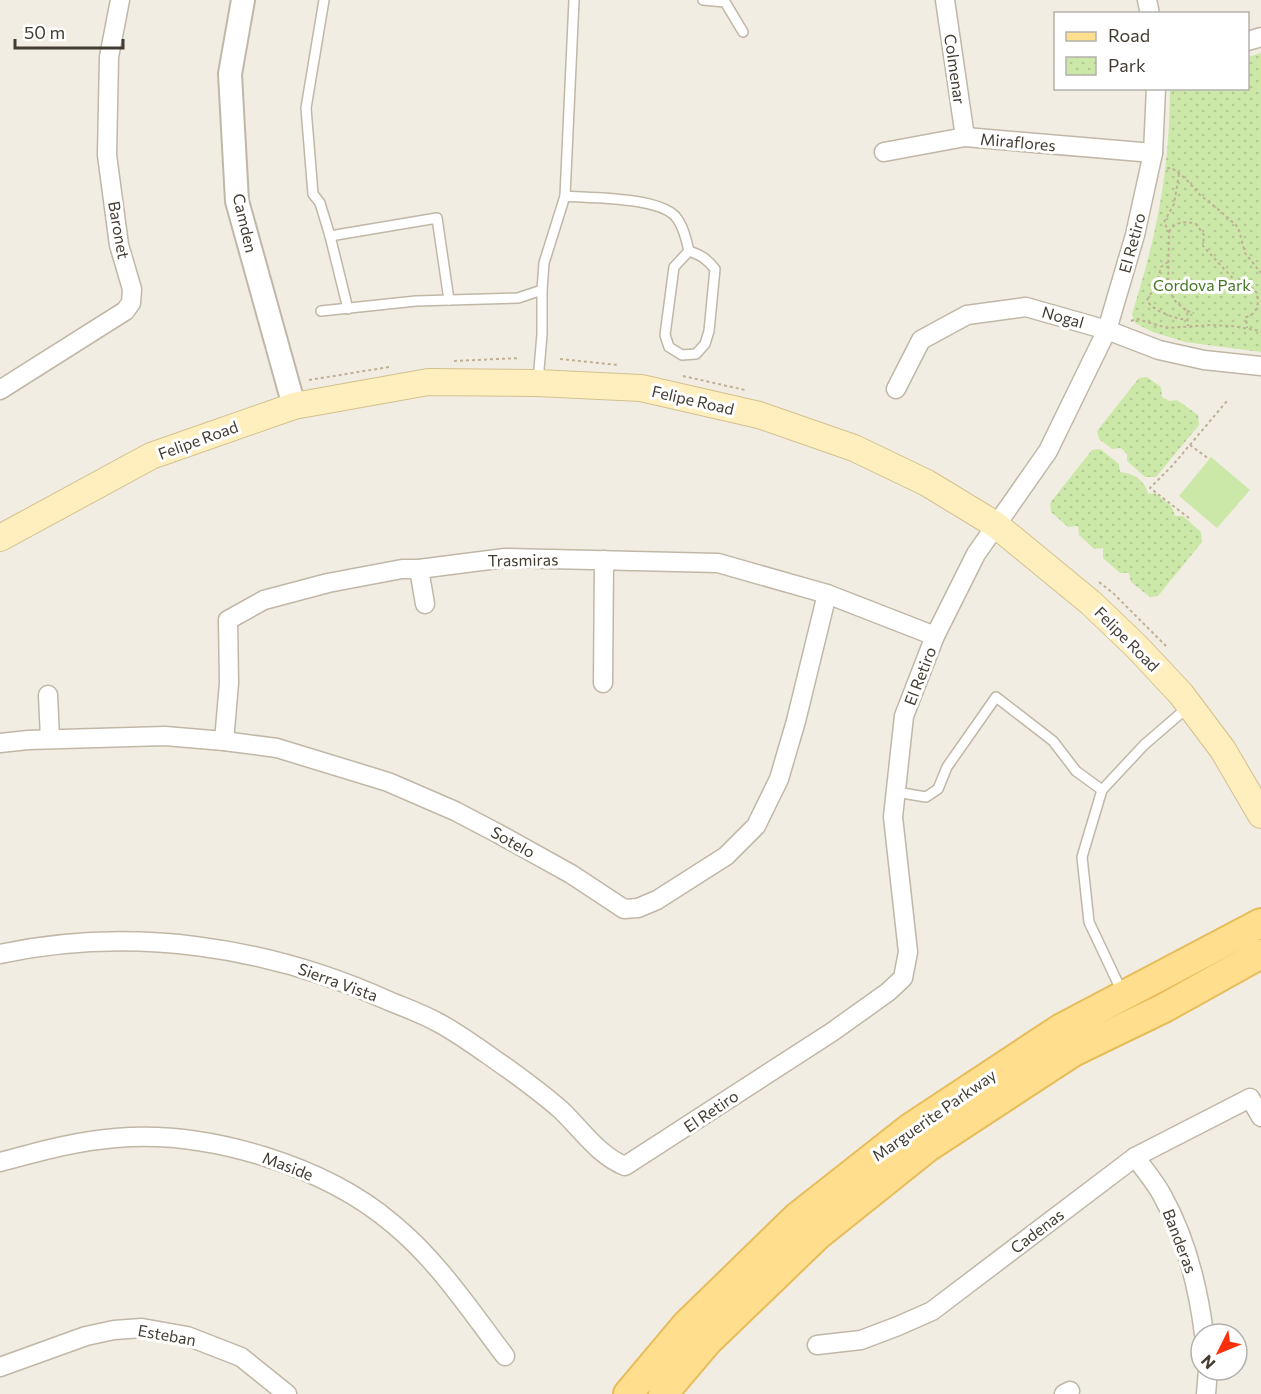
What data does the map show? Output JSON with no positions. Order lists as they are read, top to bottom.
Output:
{
  "streets": {
    "main road": ["Felipe Road", "Marguerite Parkway"],
    "street": [
      "Colmenar",
      "Miraflores",
      "Camden",
      "Baronet",
      "El Retiro",
      "Nogal",
      "Trasmiras",
      "Sotelo",
      "Sierra Vista",
      "Maside",
      "Cadenas",
      "Banderas",
      "Esteban"
    ]
  },
  "crossings": [
    ["Colmenar", "Miraflores"],
    ["Miraflores", "El Retiro"],
    ["Camden", "Felipe Road"],
    ["El Retiro", "Nogal"],
    ["El Retiro", "Felipe Road"],
    ["El Retiro", "Trasmiras"],
    ["El Retiro", "Sierra Vista"],
    ["Trasmiras", "Sotelo"],
    ["Cadenas", "Banderas"]
  ],
  "parks": ["Cordova Park"],
  "legend": ["Road", "Park"],
  "scale_bar": "50 m",
  "north": "bottom left"
}
